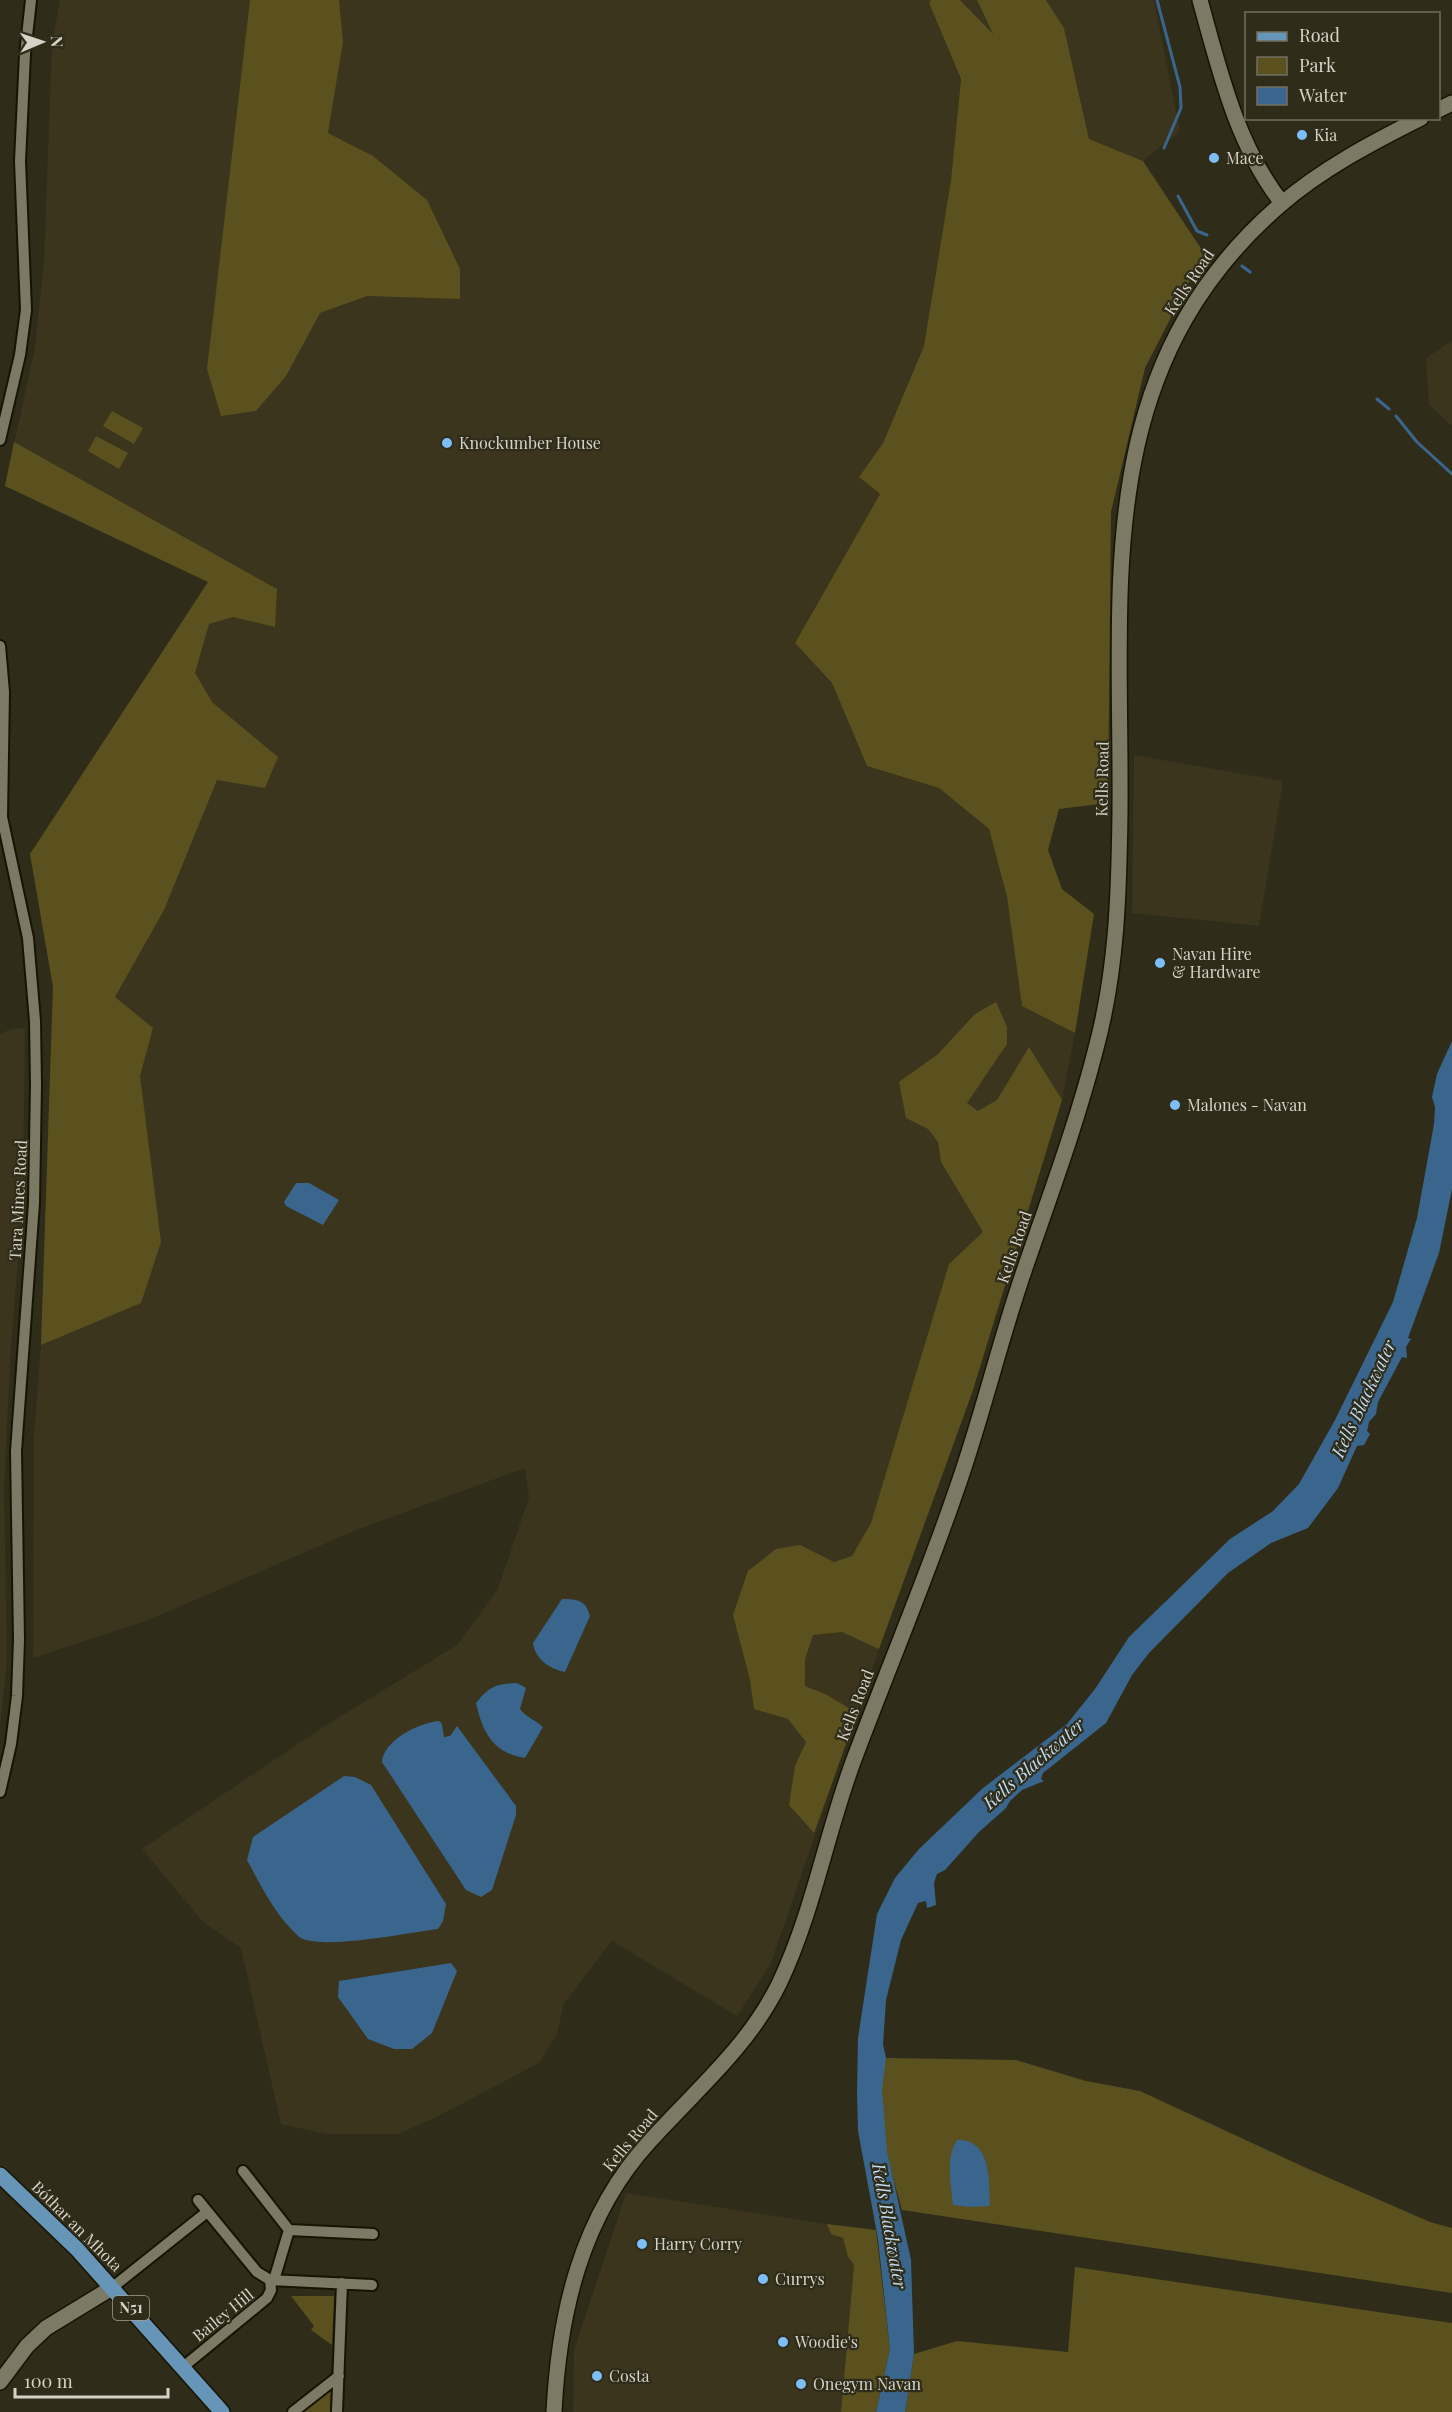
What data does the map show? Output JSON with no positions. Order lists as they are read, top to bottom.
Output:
{
  "streets": {
    "main road": ["Kells Road", "Bóthar an Mhota", "N51"],
    "street": ["Tara Mines Road", "Bailey Hill"]
  },
  "crossings": [
    ["Bóthar an Mhota", "Bailey Hill"]
  ],
  "water": ["Kells Blackwater"],
  "places": [
    "Kia",
    "Mace",
    "Knockumber House",
    "Navan Hire & Hardware",
    "Malones - Navan",
    "Harry Corry",
    "Currys",
    "Woodie's",
    "Costa",
    "Onegym Navan"
  ],
  "legend": ["Road", "Park", "Water"],
  "scale_bar": "100 m",
  "north": "right"
}
